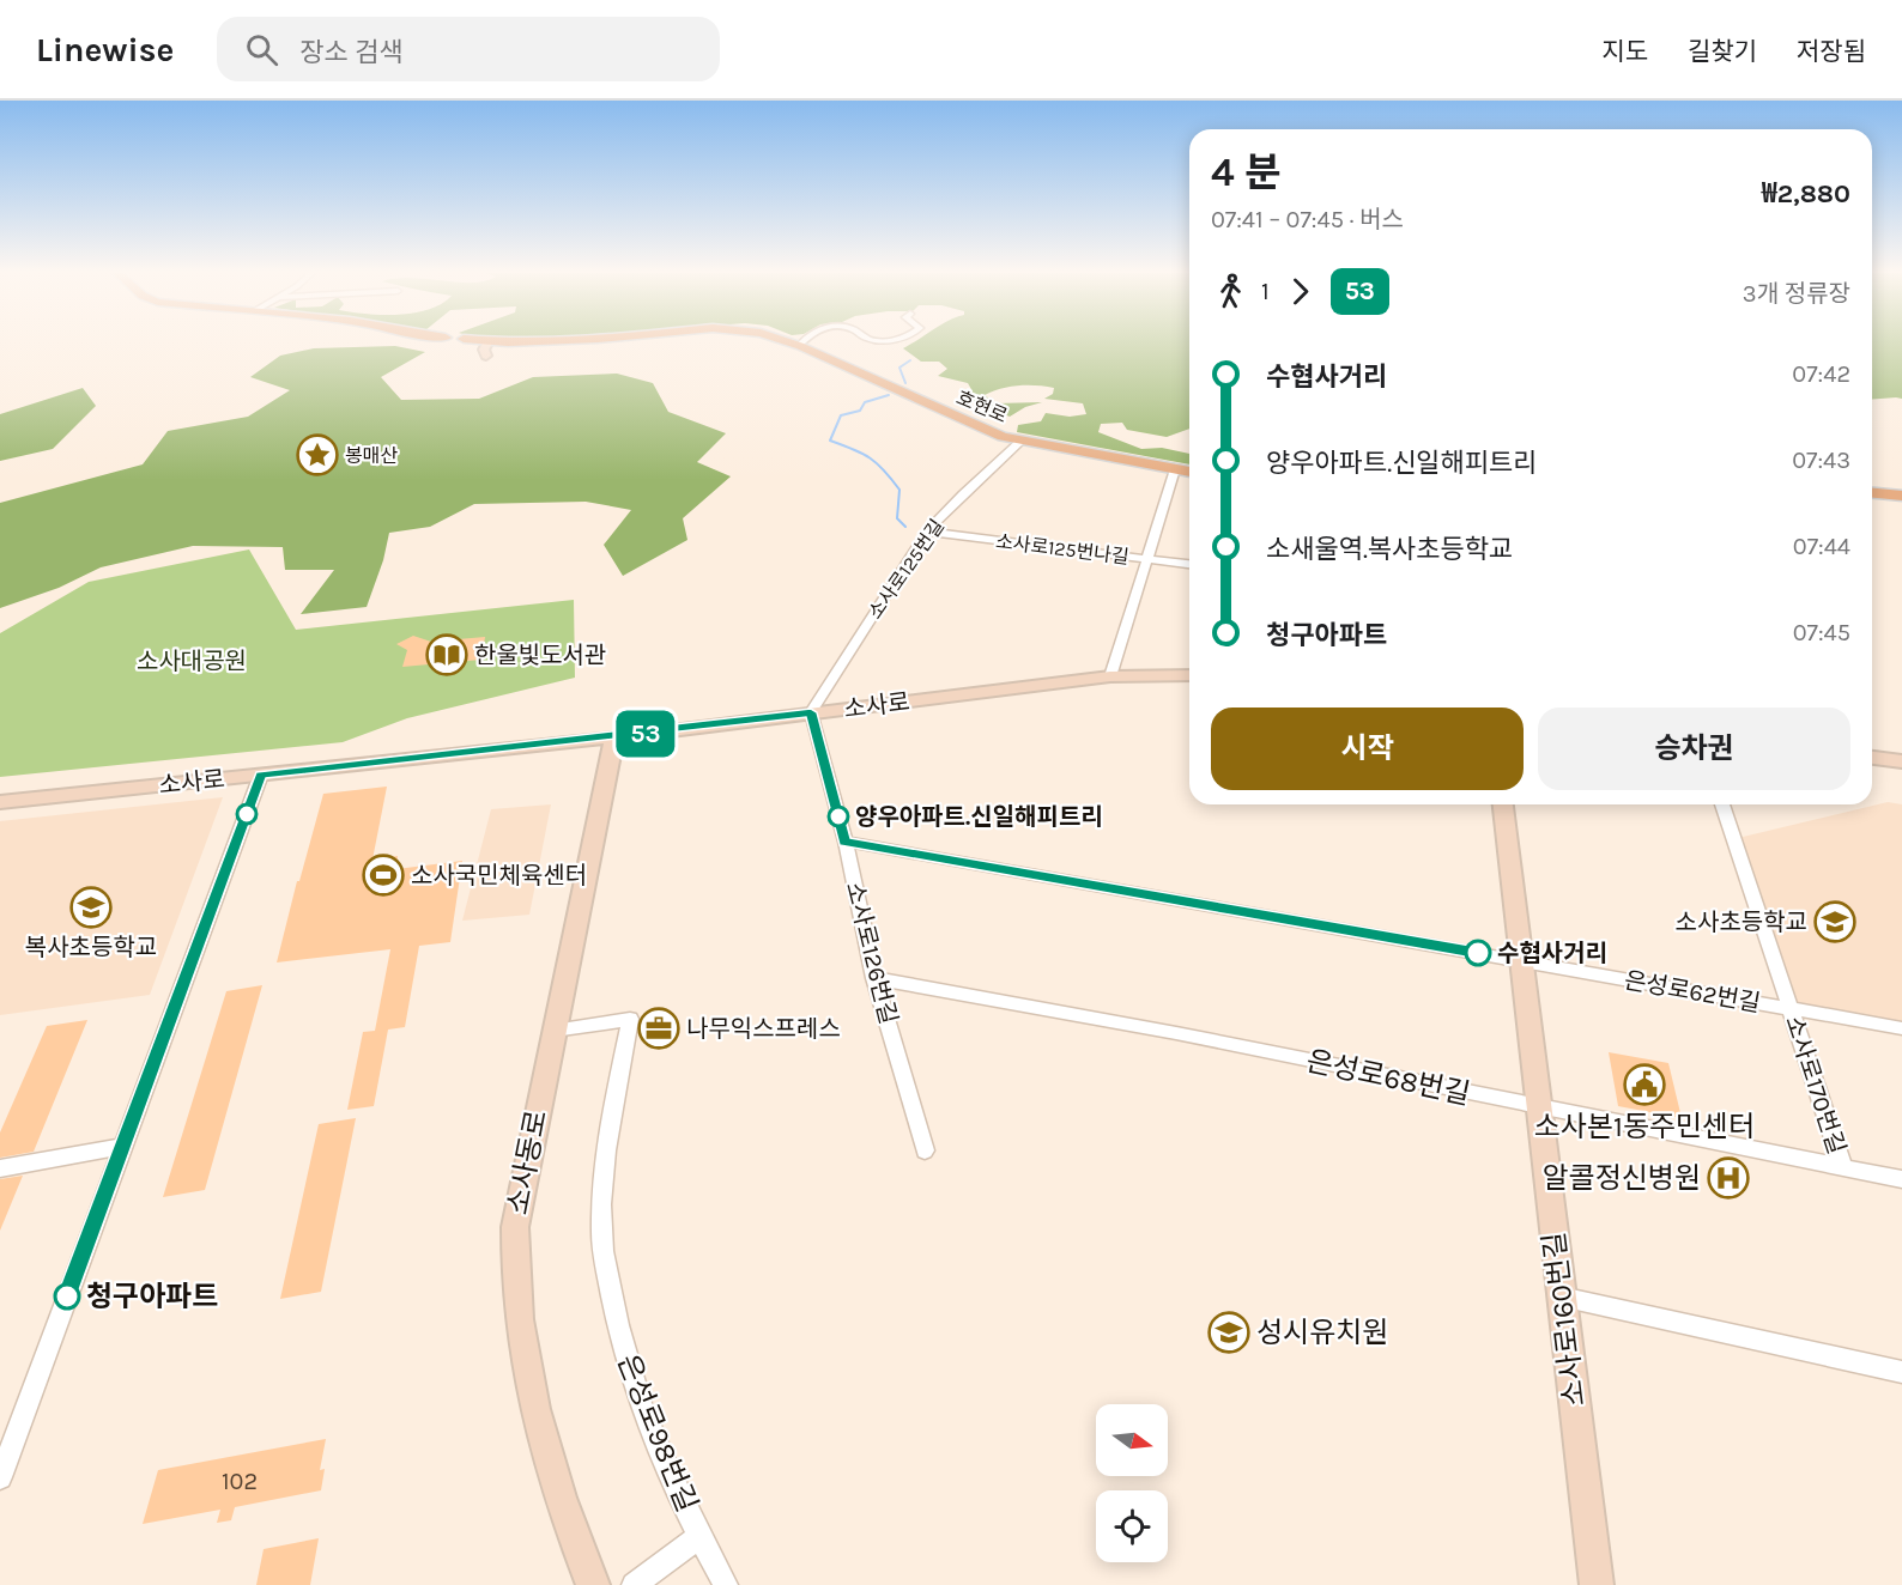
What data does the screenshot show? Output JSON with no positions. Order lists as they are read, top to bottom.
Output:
{
  "streets": {
    "main road": ["호현로"],
    "street": [
      "소사로125번나길",
      "소사로125번길",
      "소사로",
      "소사로126번길",
      "은성로62번길",
      "은성로68번길",
      "소사로170번길",
      "소사동로",
      "소사로160번길",
      "은성로98번길"
    ]
  },
  "crossings": [
    ["호현로", "소사로125번길"],
    ["소사로125번나길", "소사로125번길"],
    ["소사로125번길", "소사로"],
    ["소사로125번길", "소사로126번길"],
    ["소사로", "소사로126번길"],
    ["소사로", "소사동로"],
    ["소사로126번길", "은성로62번길"],
    ["소사로126번길", "은성로68번길"],
    ["은성로62번길", "소사로170번길"],
    ["은성로62번길", "소사로160번길"],
    ["은성로68번길", "소사로170번길"],
    ["은성로68번길", "소사로160번길"],
    ["소사동로", "은성로98번길"]
  ],
  "parks": ["소사대공원"],
  "places": {
    "place": ["봉매산"],
    "library": ["한울빛도서관"],
    "other": ["양우아파트.신일해피트리", "수협사거리", "청구아파트"],
    "sports": ["소사국민체육센터"],
    "school or university": ["복사초등학교", "소사초등학교", "성시유치원"],
    "office": ["나무익스프레스"],
    "public building": ["소사본1동주민센터"],
    "hospital": ["알콜정신병원"]
  },
  "lines": ["bus line 53"],
  "house_numbers": ["102"],
  "north": "right",
  "page": {
    "header": "Linewise",
    "search": "장소 검색",
    "nav": ["지도", "길찾기", "저장됨"],
    "on_map": "53",
    "heading": ["4 분", "07:41 – 07:45 · 버스", "₩2,880"],
    "legs": ["1", "53", "3개 정류장"],
    "list": [
      {
        "name": "수협사거리",
        "value": "07:42"
      },
      {
        "name": "양우아파트.신일해피트리",
        "value": "07:43"
      },
      {
        "name": "소새울역.복사초등학교",
        "value": "07:44"
      },
      {
        "name": "청구아파트",
        "value": "07:45"
      }
    ],
    "buttons": ["시작", "승차권"]
  }
}
